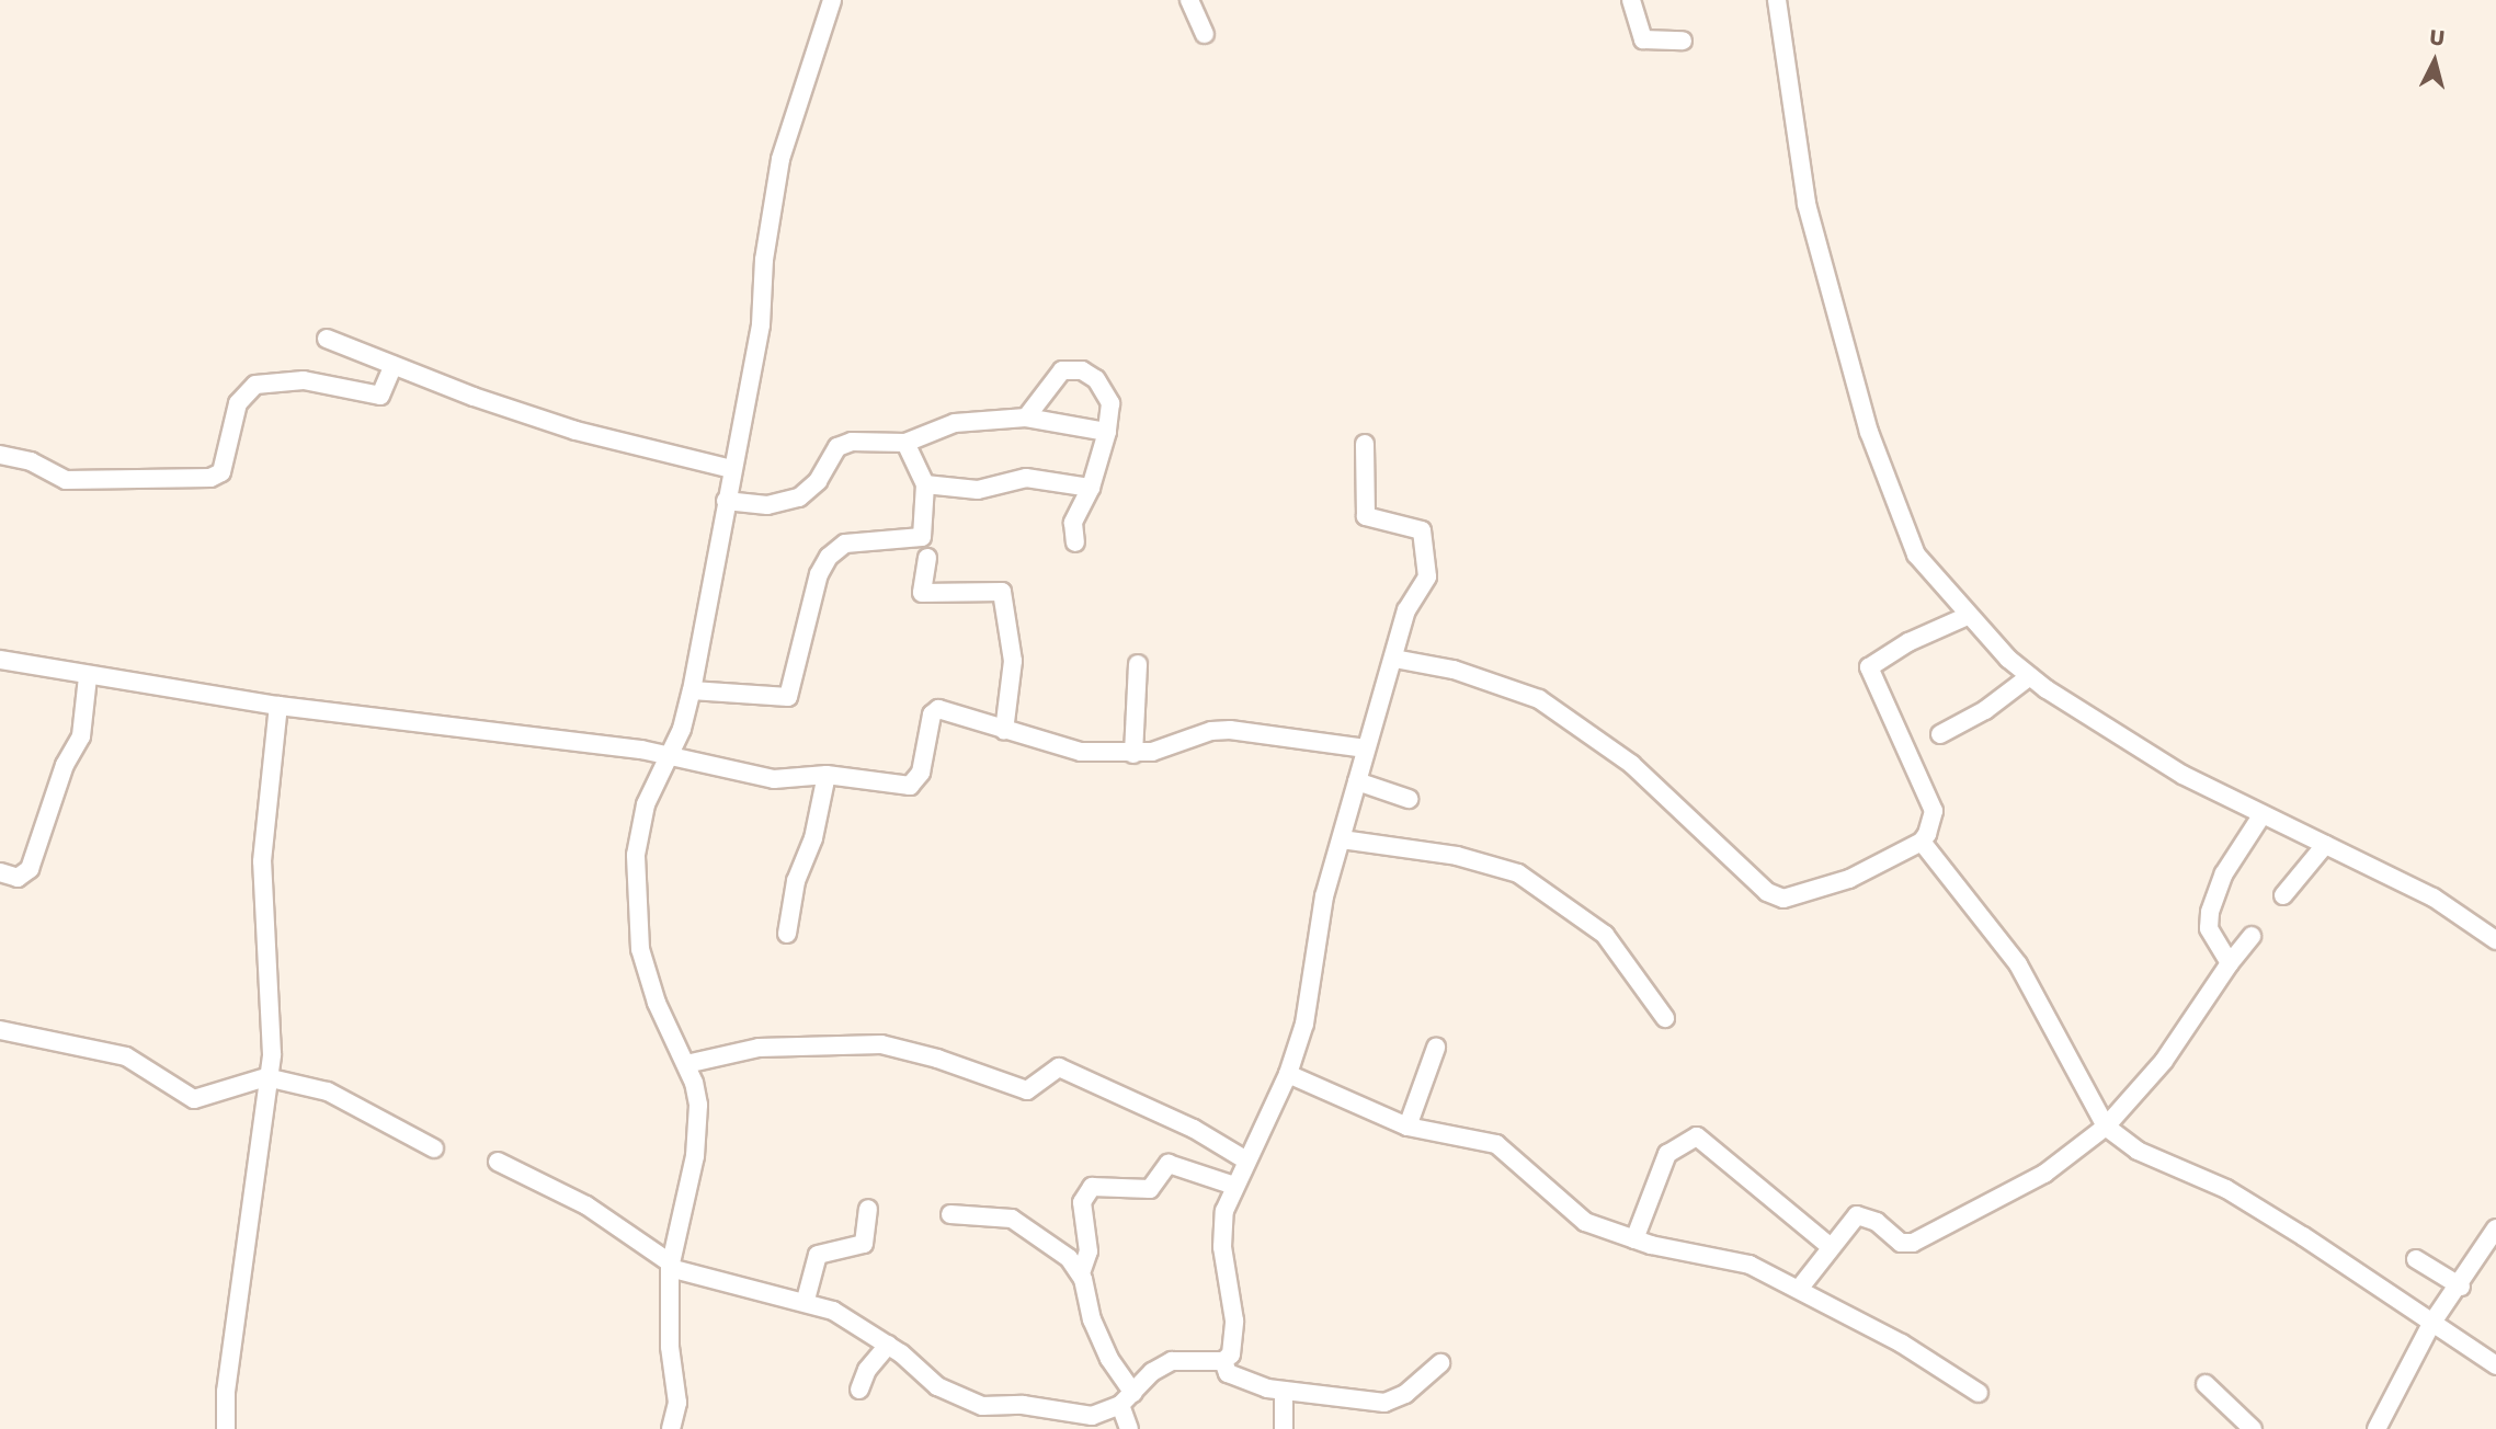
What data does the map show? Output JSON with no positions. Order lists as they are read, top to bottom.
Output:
{
  "north": "top"
}
